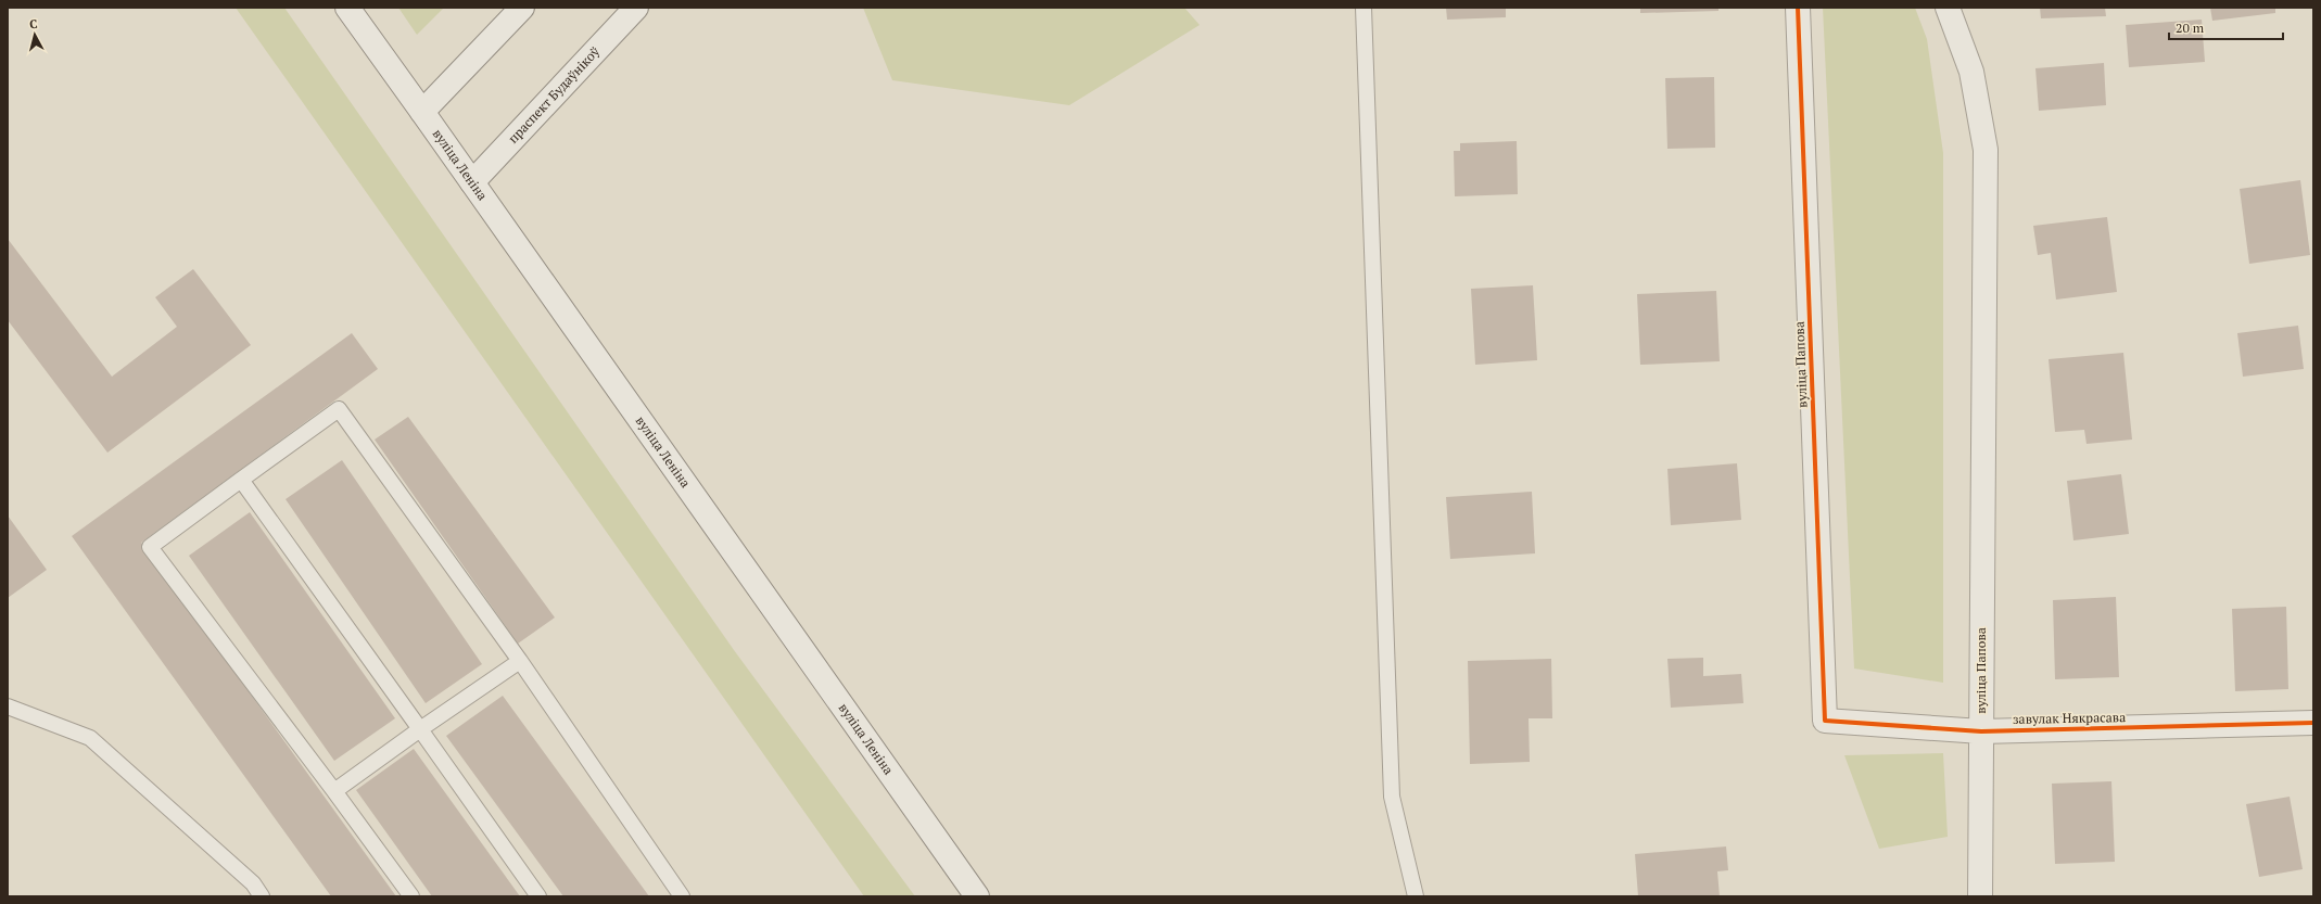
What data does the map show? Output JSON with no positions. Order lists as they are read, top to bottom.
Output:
{
  "streets": {
    "street": [
      "праспект Будаўнікоў",
      "вуліца Леніна",
      "вуліца Папова",
      "завулак Някрасава"
    ]
  },
  "crossings": [
    ["праспект Будаўнікоў", "вуліца Леніна"],
    ["вуліца Папова", "завулак Някрасава"]
  ],
  "scale_bar": "20 m",
  "north": "top"
}
